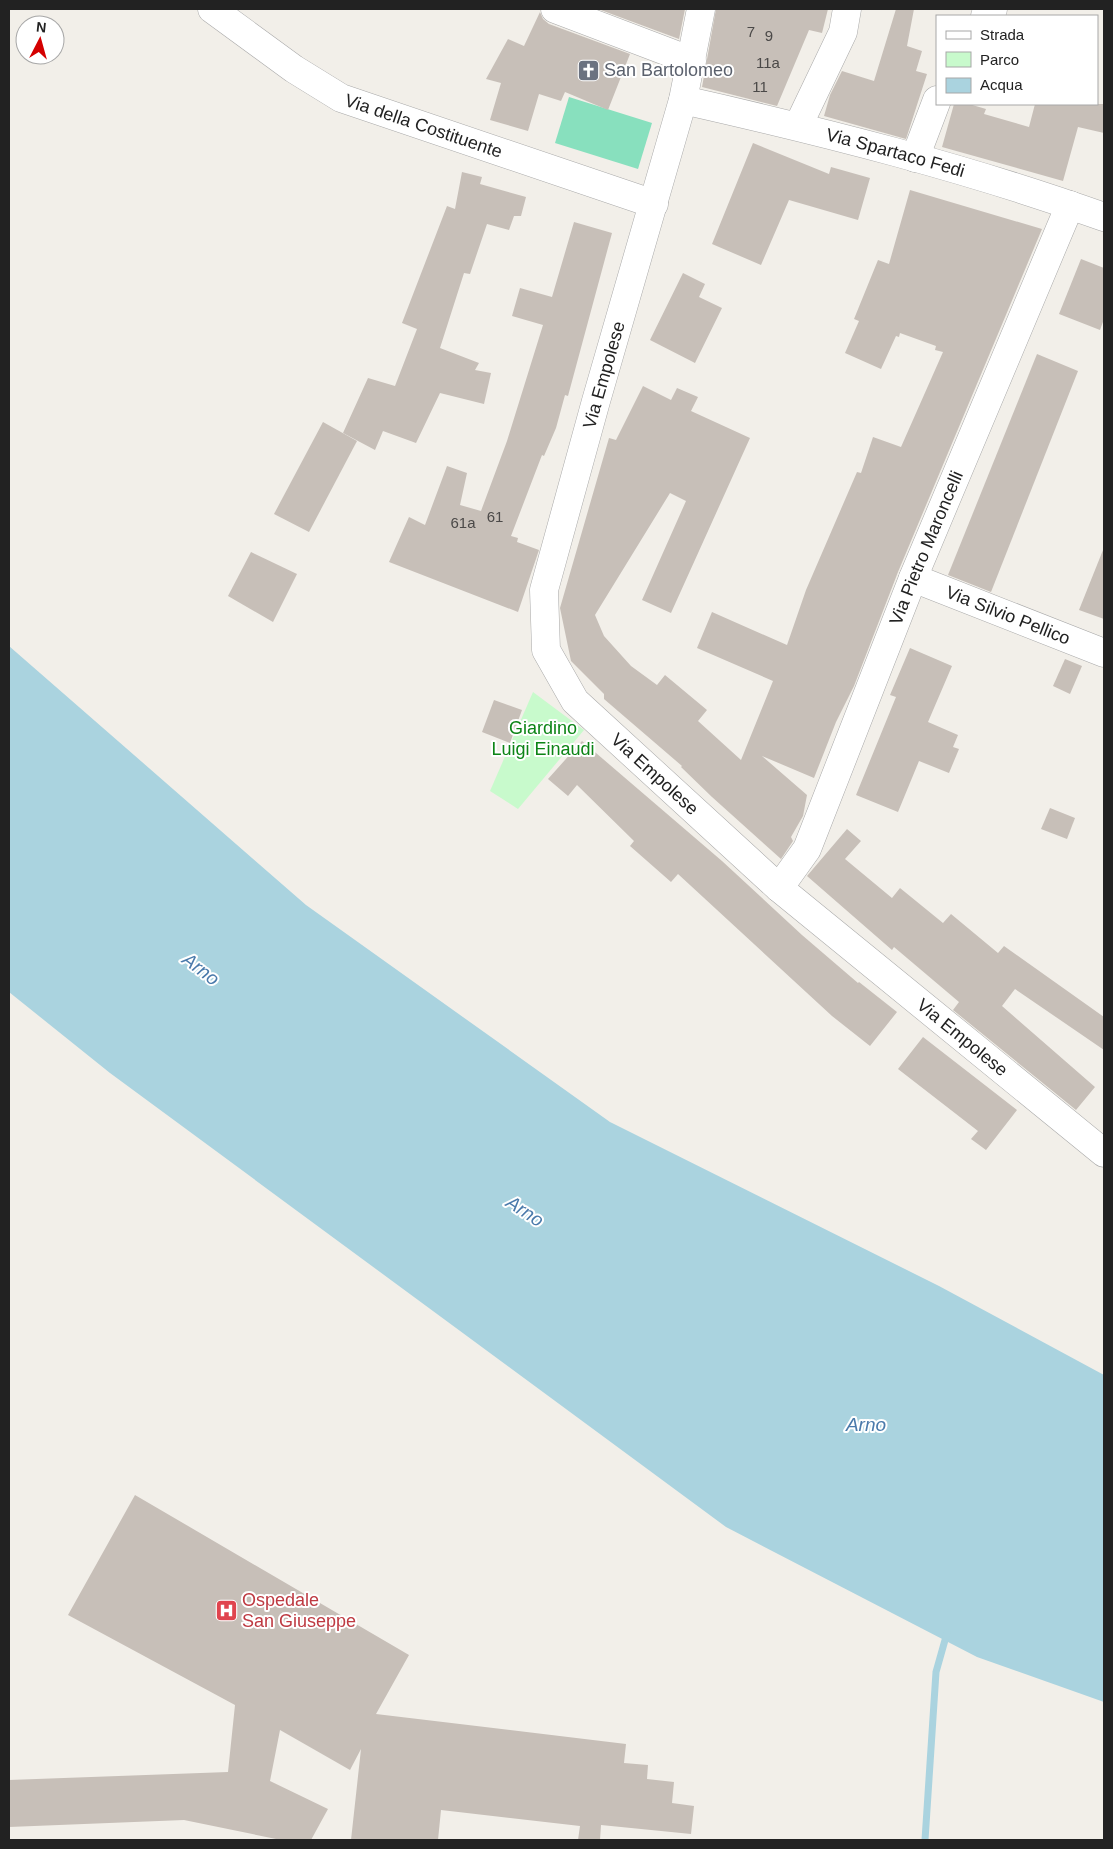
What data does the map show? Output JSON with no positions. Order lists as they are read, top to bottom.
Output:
{
  "streets": {
    "street": [
      "Via della Costituente",
      "Via Spartaco Fedi",
      "Via Empolese",
      "Via Pietro Maroncelli",
      "Via Silvio Pellico"
    ]
  },
  "crossings": [
    ["Via della Costituente", "Via Empolese"],
    ["Via Spartaco Fedi", "Via Empolese"],
    ["Via Spartaco Fedi", "Via Pietro Maroncelli"],
    ["Via Empolese", "Via Pietro Maroncelli"],
    ["Via Pietro Maroncelli", "Via Silvio Pellico"]
  ],
  "water": ["Arno"],
  "parks": ["Giardino Luigi Einaudi"],
  "places": {
    "church": ["San Bartolomeo"],
    "hospital": ["Ospedale San Giuseppe"]
  },
  "house_numbers": [
    "7",
    "9",
    "11a",
    "11",
    "61",
    "61a"
  ],
  "legend": ["Strada", "Parco", "Acqua"],
  "north": "top"
}
